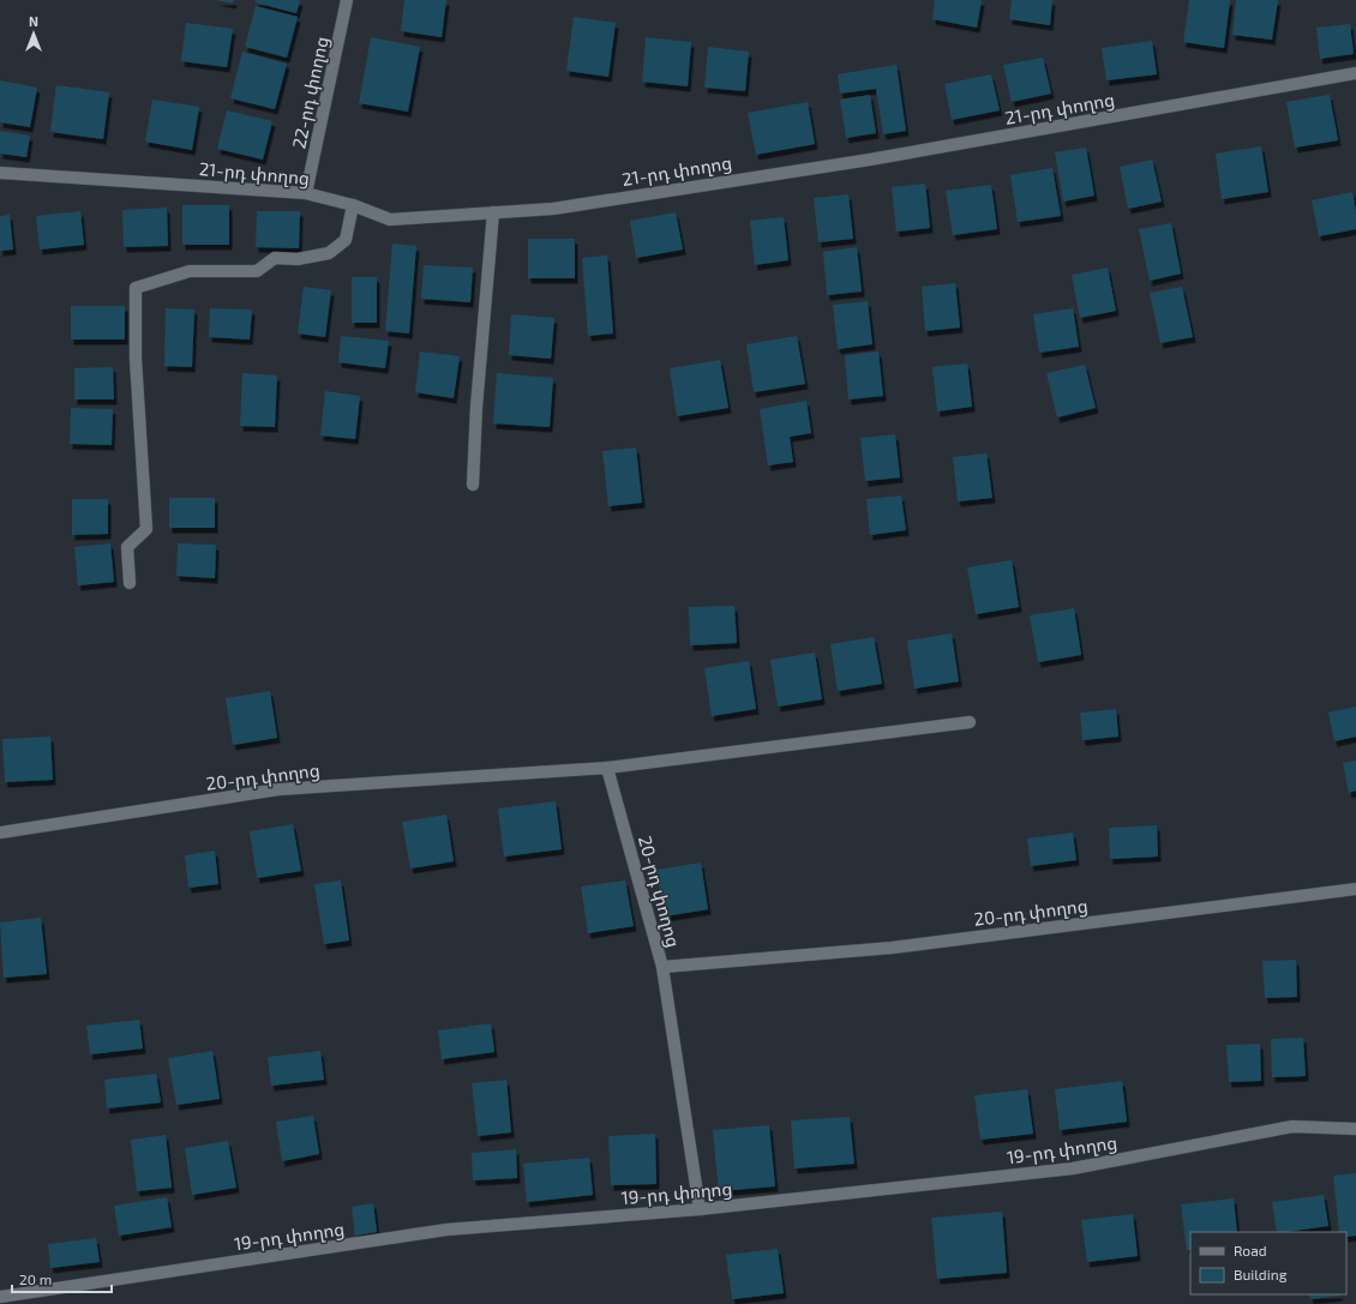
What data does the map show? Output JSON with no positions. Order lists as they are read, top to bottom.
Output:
{
  "streets": {
    "street": [
      "22-րդ փողոց",
      "21-րդ փողոց",
      "20-րդ փողոց",
      "19-րդ փողոց"
    ]
  },
  "crossings": [
    ["22-րդ փողոց", "21-րդ փողոց"]
  ],
  "legend": ["Road", "Building"],
  "scale_bar": "20 m",
  "north": "top"
}
